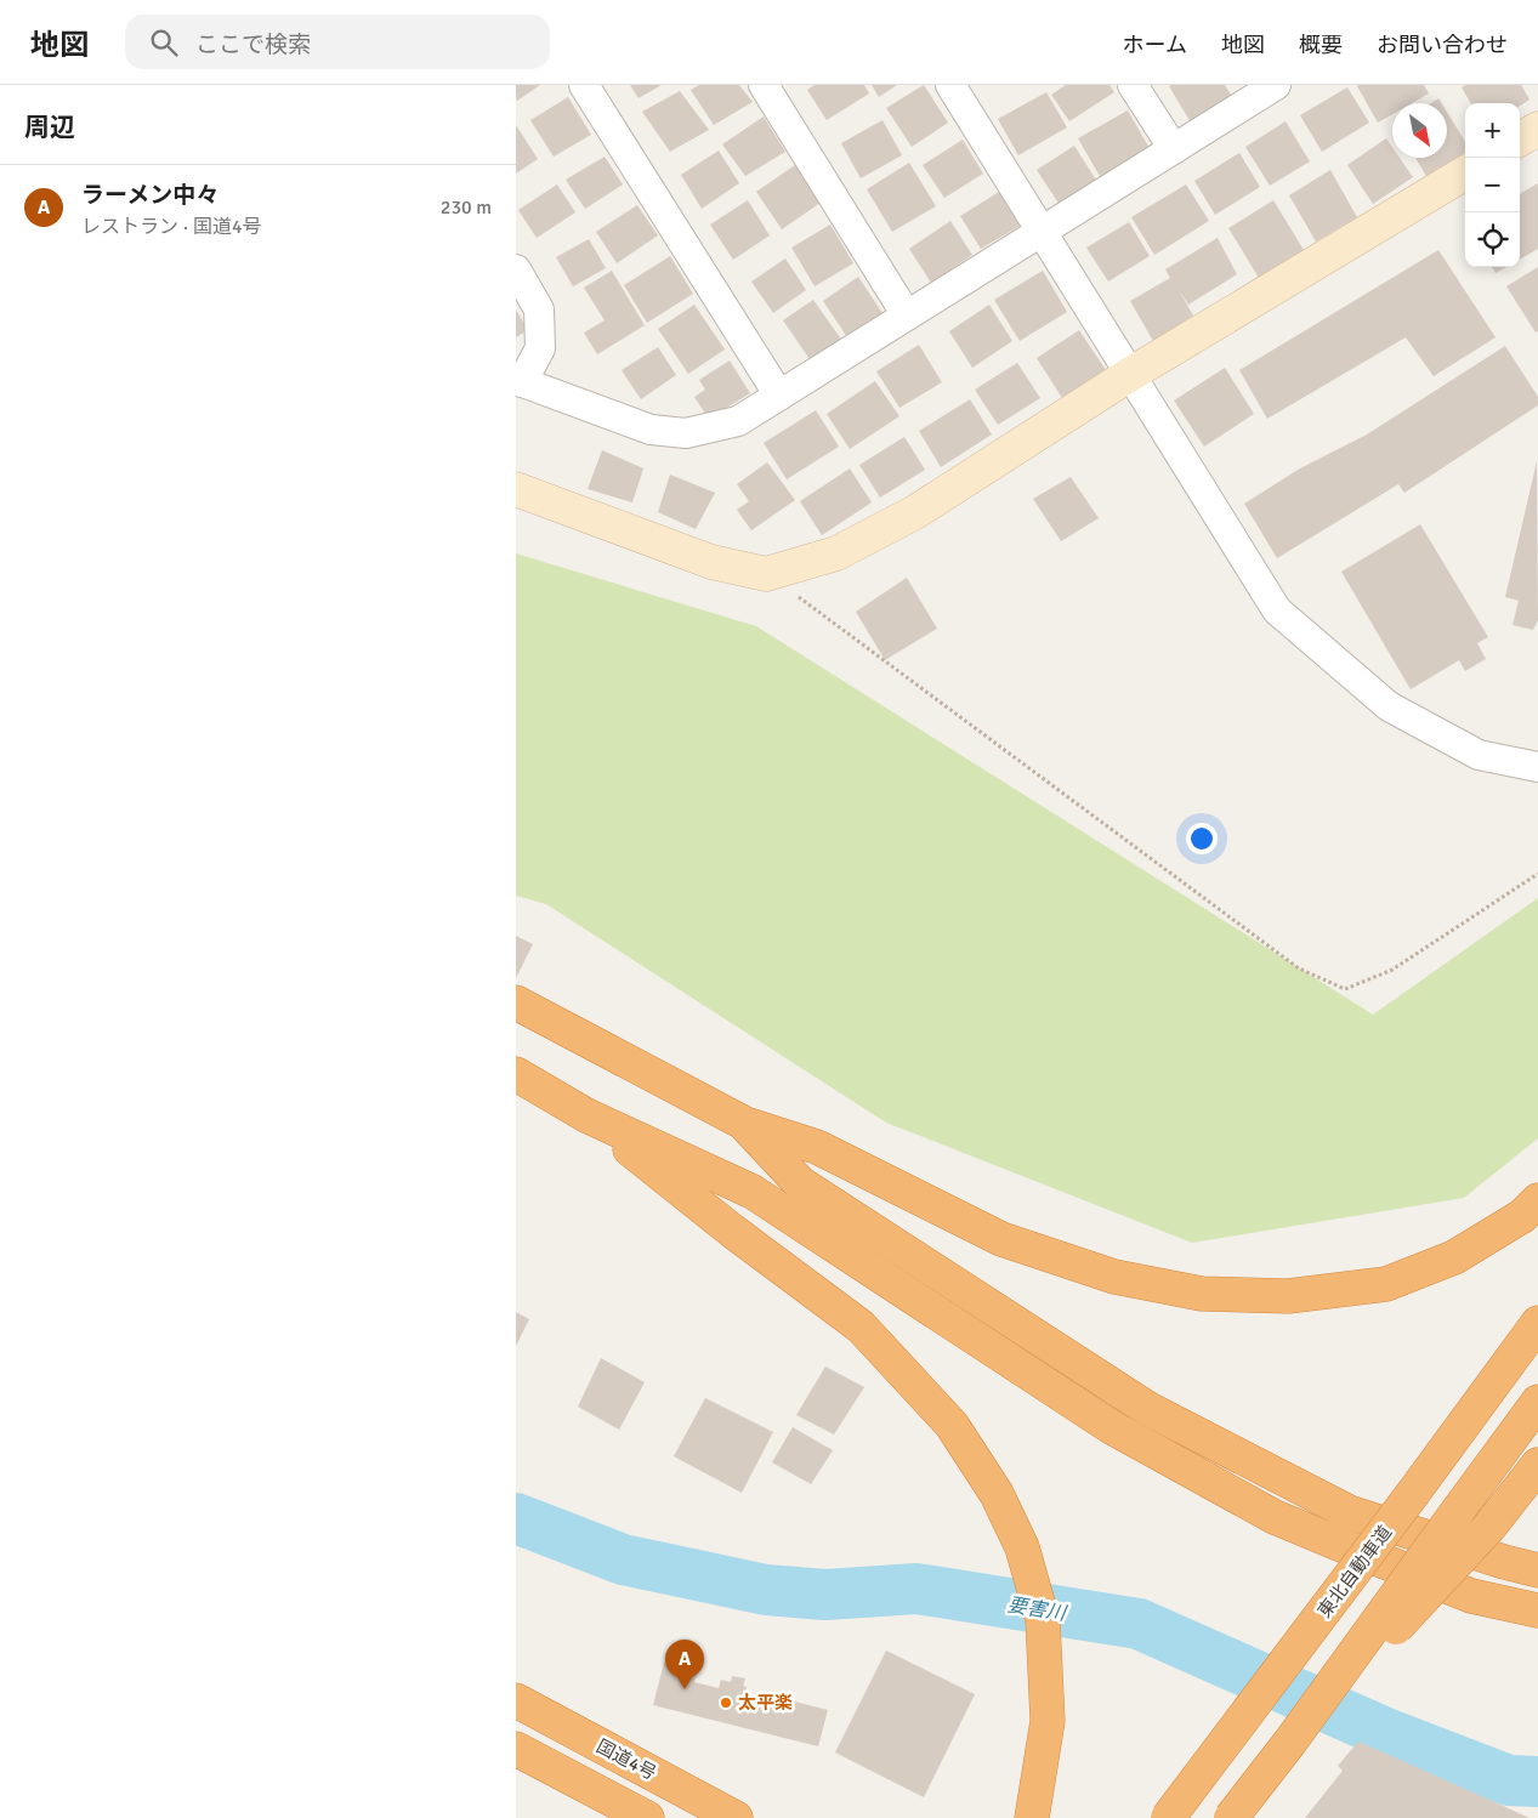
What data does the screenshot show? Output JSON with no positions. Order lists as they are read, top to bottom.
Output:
{
  "streets": {
    "highway": ["東北自動車道", "国道4号"]
  },
  "water": ["要害川"],
  "places": ["太平楽"],
  "north": "bottom right",
  "page": {
    "header": "地図",
    "search": "ここで検索",
    "nav": [
      "ホーム",
      "地図",
      "概要",
      "お問い合わせ"
    ],
    "heading": "周辺",
    "map_buttons": ["+", "−"],
    "list": [
      {
        "mark": "A",
        "name": "ラーメン中々",
        "note": "レストラン · 国道4号",
        "value": "230 m"
      }
    ],
    "pins": "A"
  }
}
